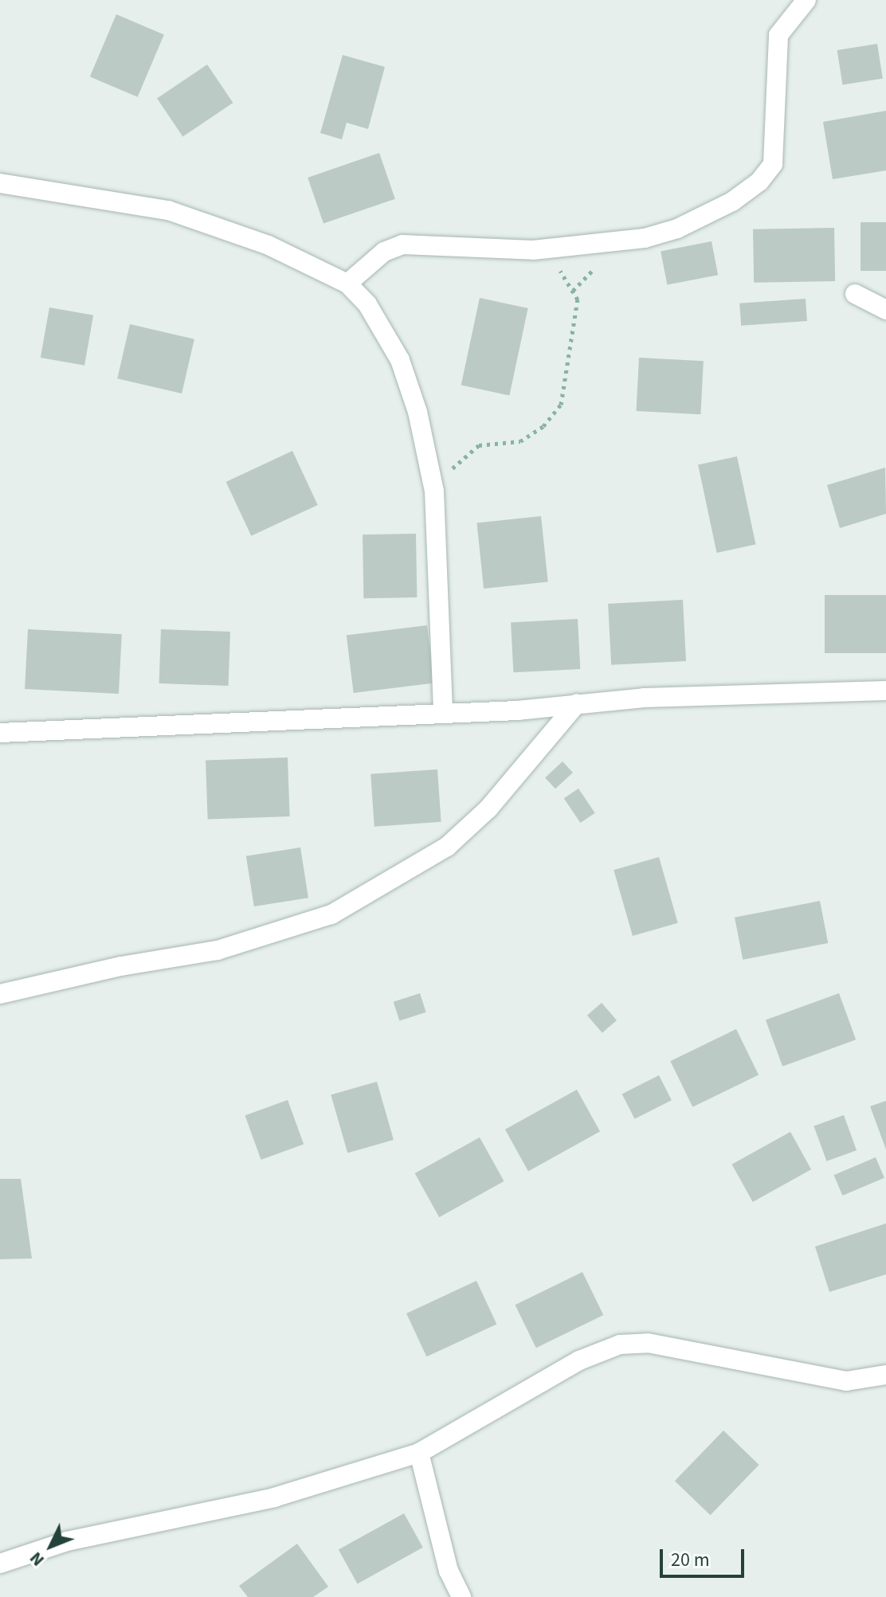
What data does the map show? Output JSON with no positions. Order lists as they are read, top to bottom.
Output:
{
  "scale_bar": "20 m",
  "north": "bottom left"
}
